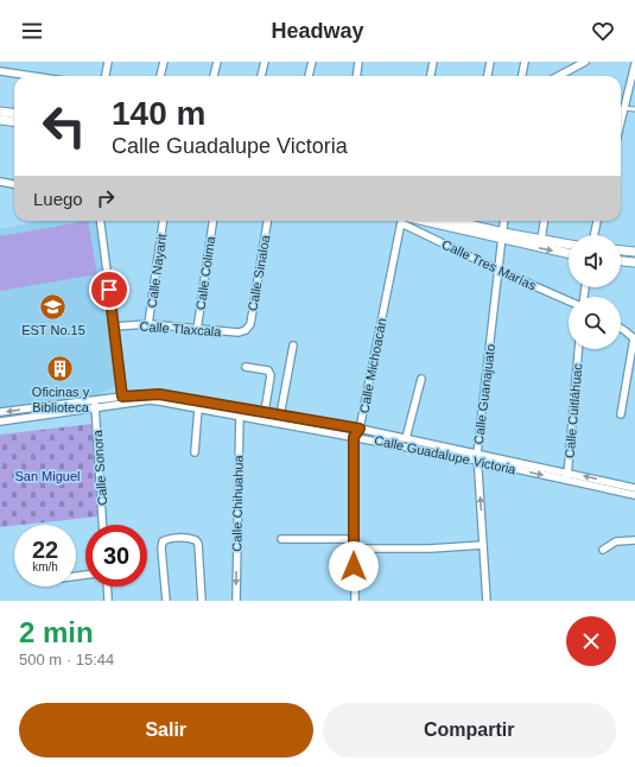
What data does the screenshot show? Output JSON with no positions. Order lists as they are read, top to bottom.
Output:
{
  "streets": {
    "street": [
      "Calle Tres Marías",
      "Calle Nayarit",
      "Calle Colima",
      "Calle Sinaloa",
      "Calle Tlaxcala",
      "Calle Michoacán",
      "Calle Guanajuato",
      "Calle Cuitláhuac",
      "Calle Guadalupe Victoria",
      "Calle Sonora",
      "Calle Chihuahua"
    ]
  },
  "crossings": [
    ["Calle Tres Marías", "Calle Guanajuato"],
    ["Calle Nayarit", "Calle Tlaxcala"],
    ["Calle Colima", "Calle Tlaxcala"],
    ["Calle Sinaloa", "Calle Tlaxcala"],
    ["Calle Michoacán", "Calle Guadalupe Victoria"],
    ["Calle Guanajuato", "Calle Guadalupe Victoria"],
    ["Calle Cuitláhuac", "Calle Guadalupe Victoria"],
    ["Calle Guadalupe Victoria", "Calle Sonora"],
    ["Calle Guadalupe Victoria", "Calle Chihuahua"]
  ],
  "one_way": ["Calle Chihuahua"],
  "parks": ["San Miguel"],
  "places": {
    "school or university": ["EST No.15"],
    "building": ["Oficinas y Biblioteca"]
  },
  "page": {
    "header": "Headway",
    "turn": ["140 m", "Calle Guadalupe Victoria"],
    "then": "Luego",
    "speed": "22 km/h",
    "limit": "30",
    "heading": ["2 min", "500 m · 15:44"],
    "buttons": ["Salir", "Compartir"]
  }
}
